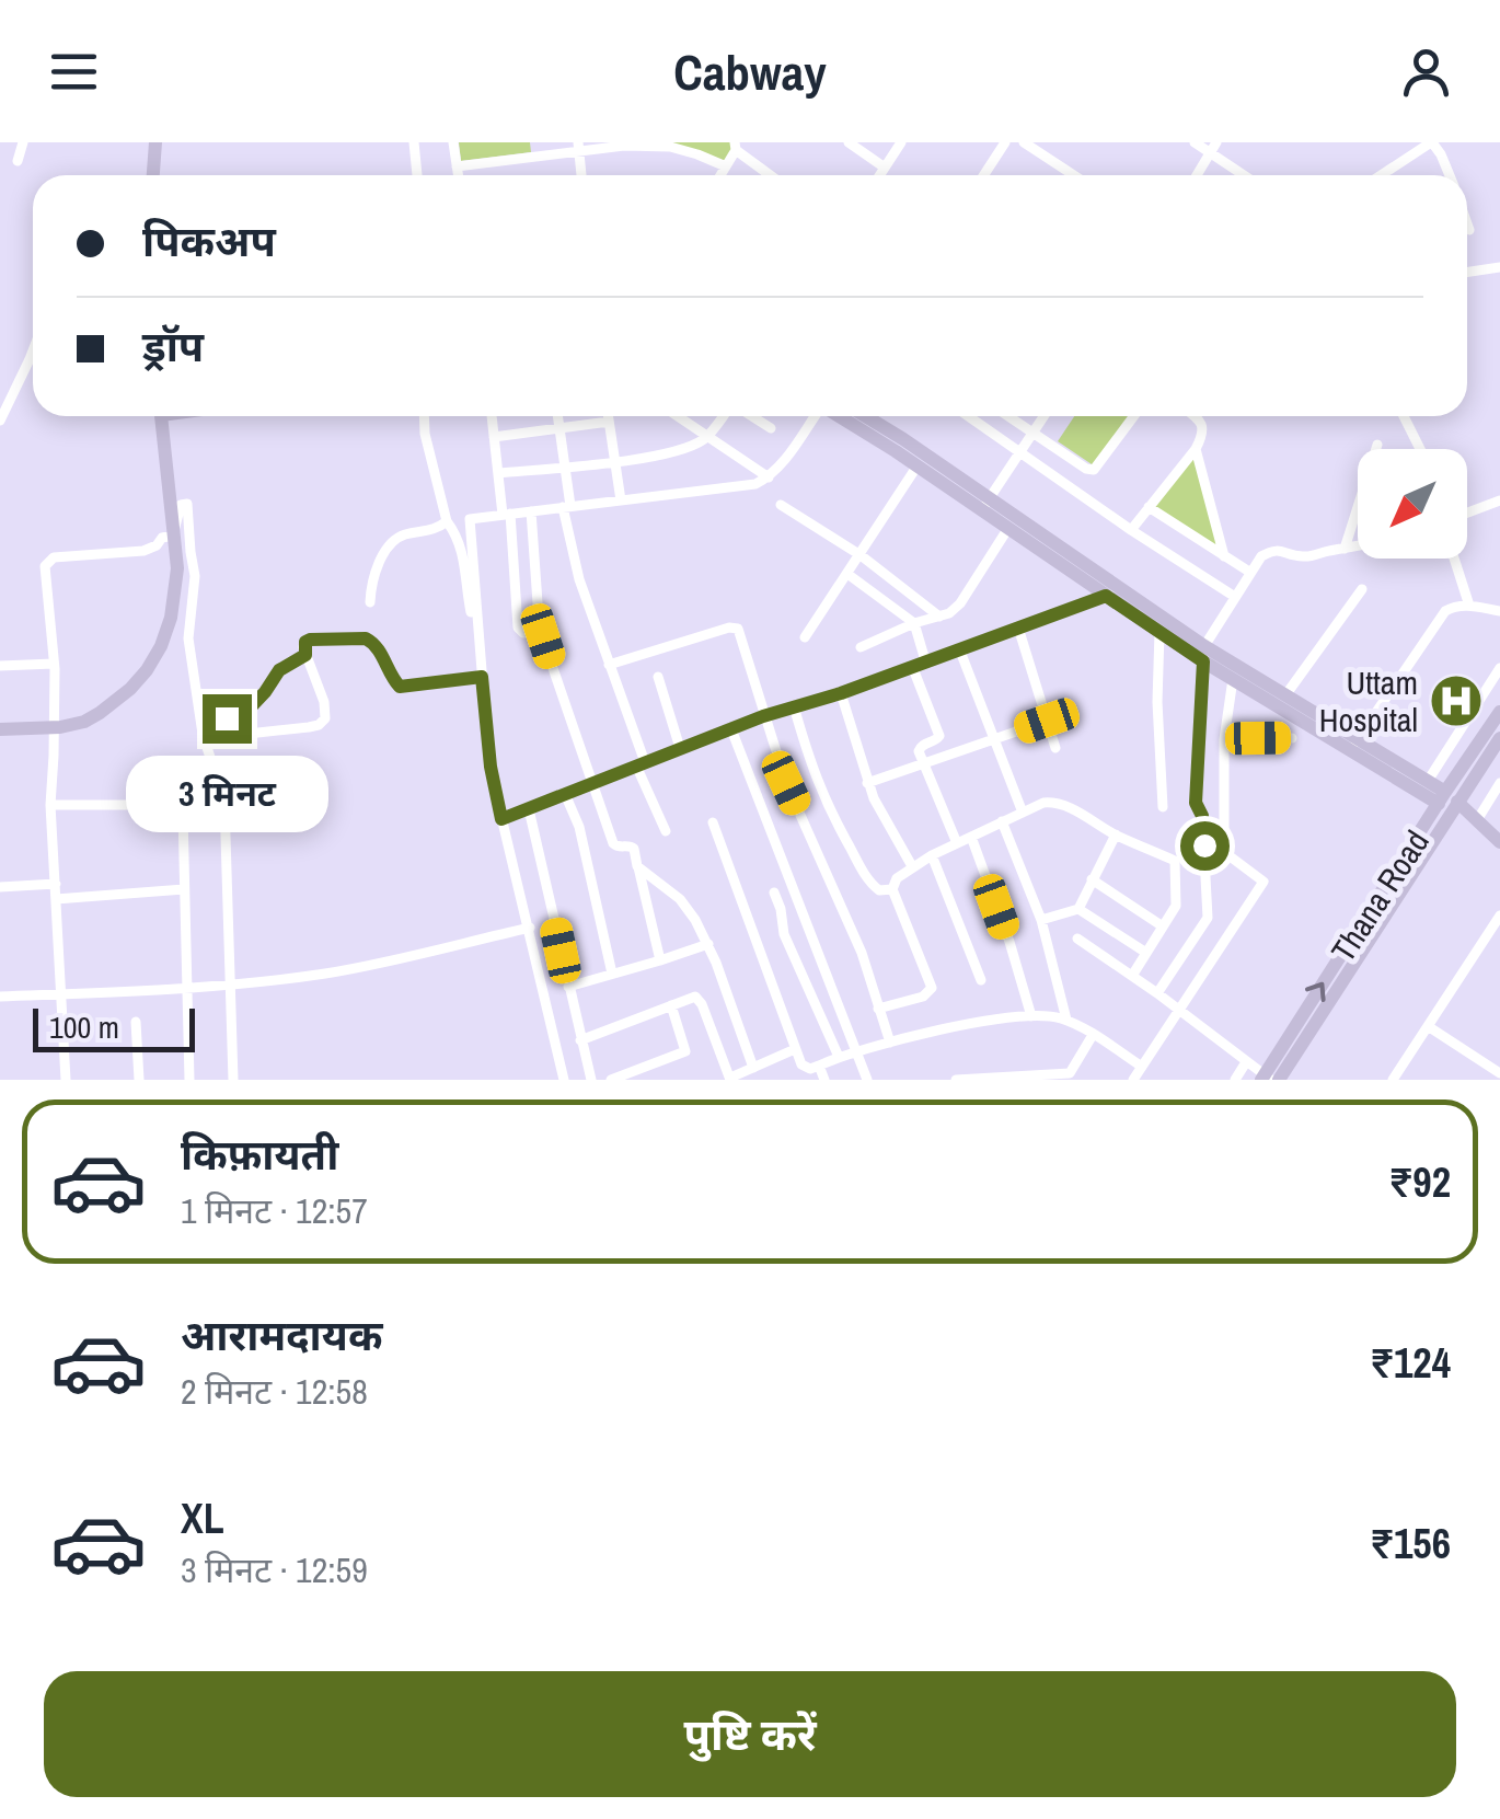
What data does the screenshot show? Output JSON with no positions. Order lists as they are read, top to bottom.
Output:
{
  "streets": {
    "street": ["Thana Road"]
  },
  "places": {
    "hospital": ["Uttam Hospital"]
  },
  "scale_bar": "100 m",
  "north": "bottom left",
  "page": {
    "header": "Cabway",
    "banner": ["पिकअप", "ड्रॉप"],
    "bubble": "3 मिनट",
    "scale": "100 m",
    "list": [
      {
        "name": "किफ़ायती",
        "note": "1 मिनट · 12:57",
        "value": "₹92"
      },
      {
        "name": "आरामदायक",
        "note": "2 मिनट · 12:58",
        "value": "₹124"
      },
      {
        "name": "XL",
        "note": "3 मिनट · 12:59",
        "value": "₹156"
      }
    ],
    "buttons": "पुष्टि करें"
  }
}
